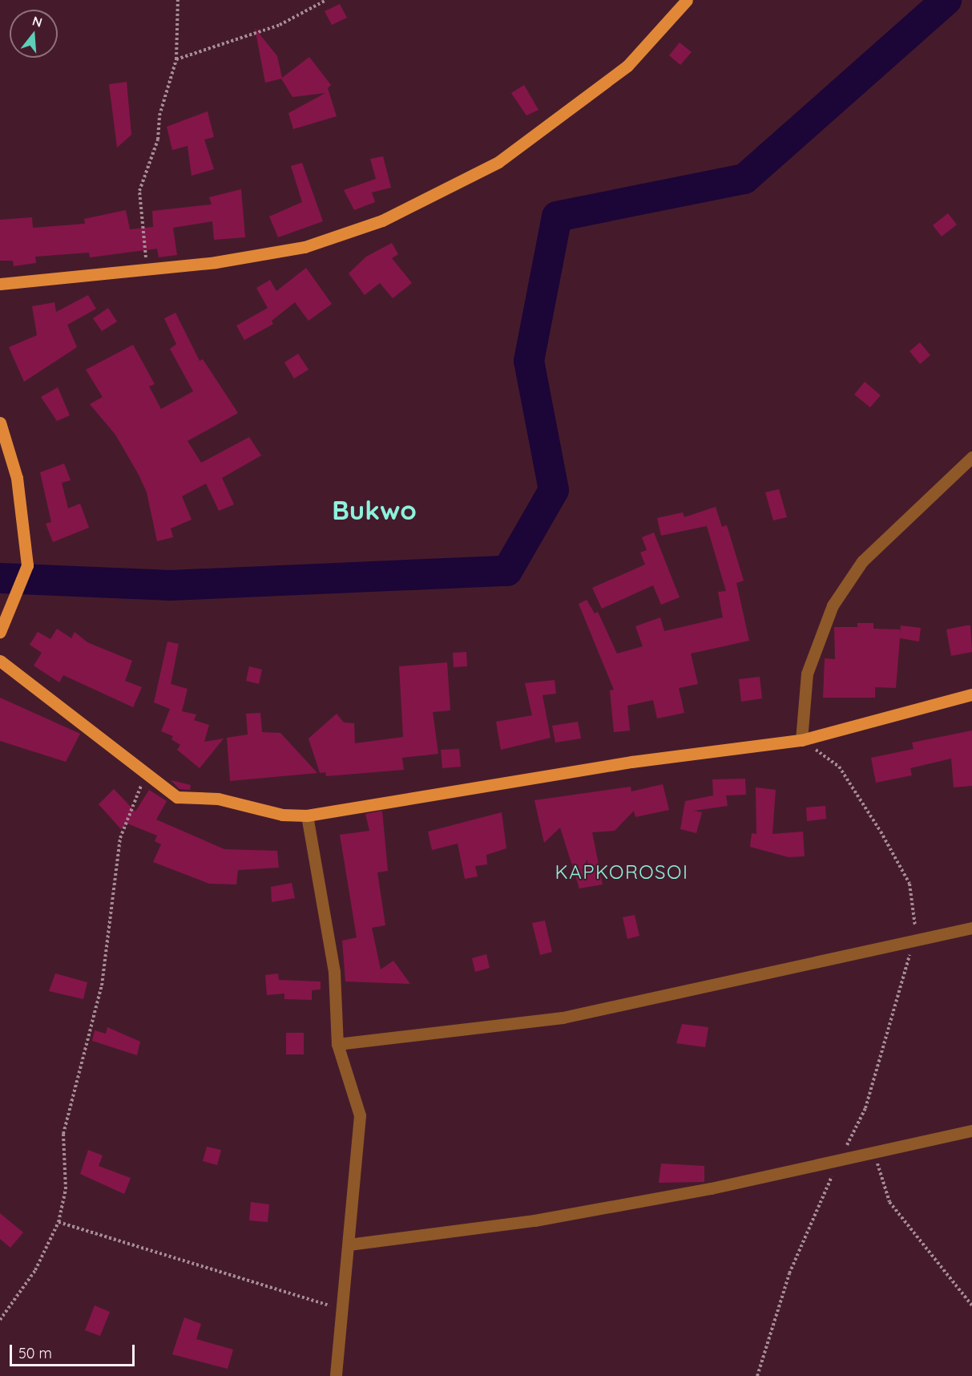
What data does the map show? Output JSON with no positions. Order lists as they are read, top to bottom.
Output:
{
  "districts": ["Bukwo", "KAPKOROSOI"],
  "scale_bar": "50 m",
  "north": "top"
}
